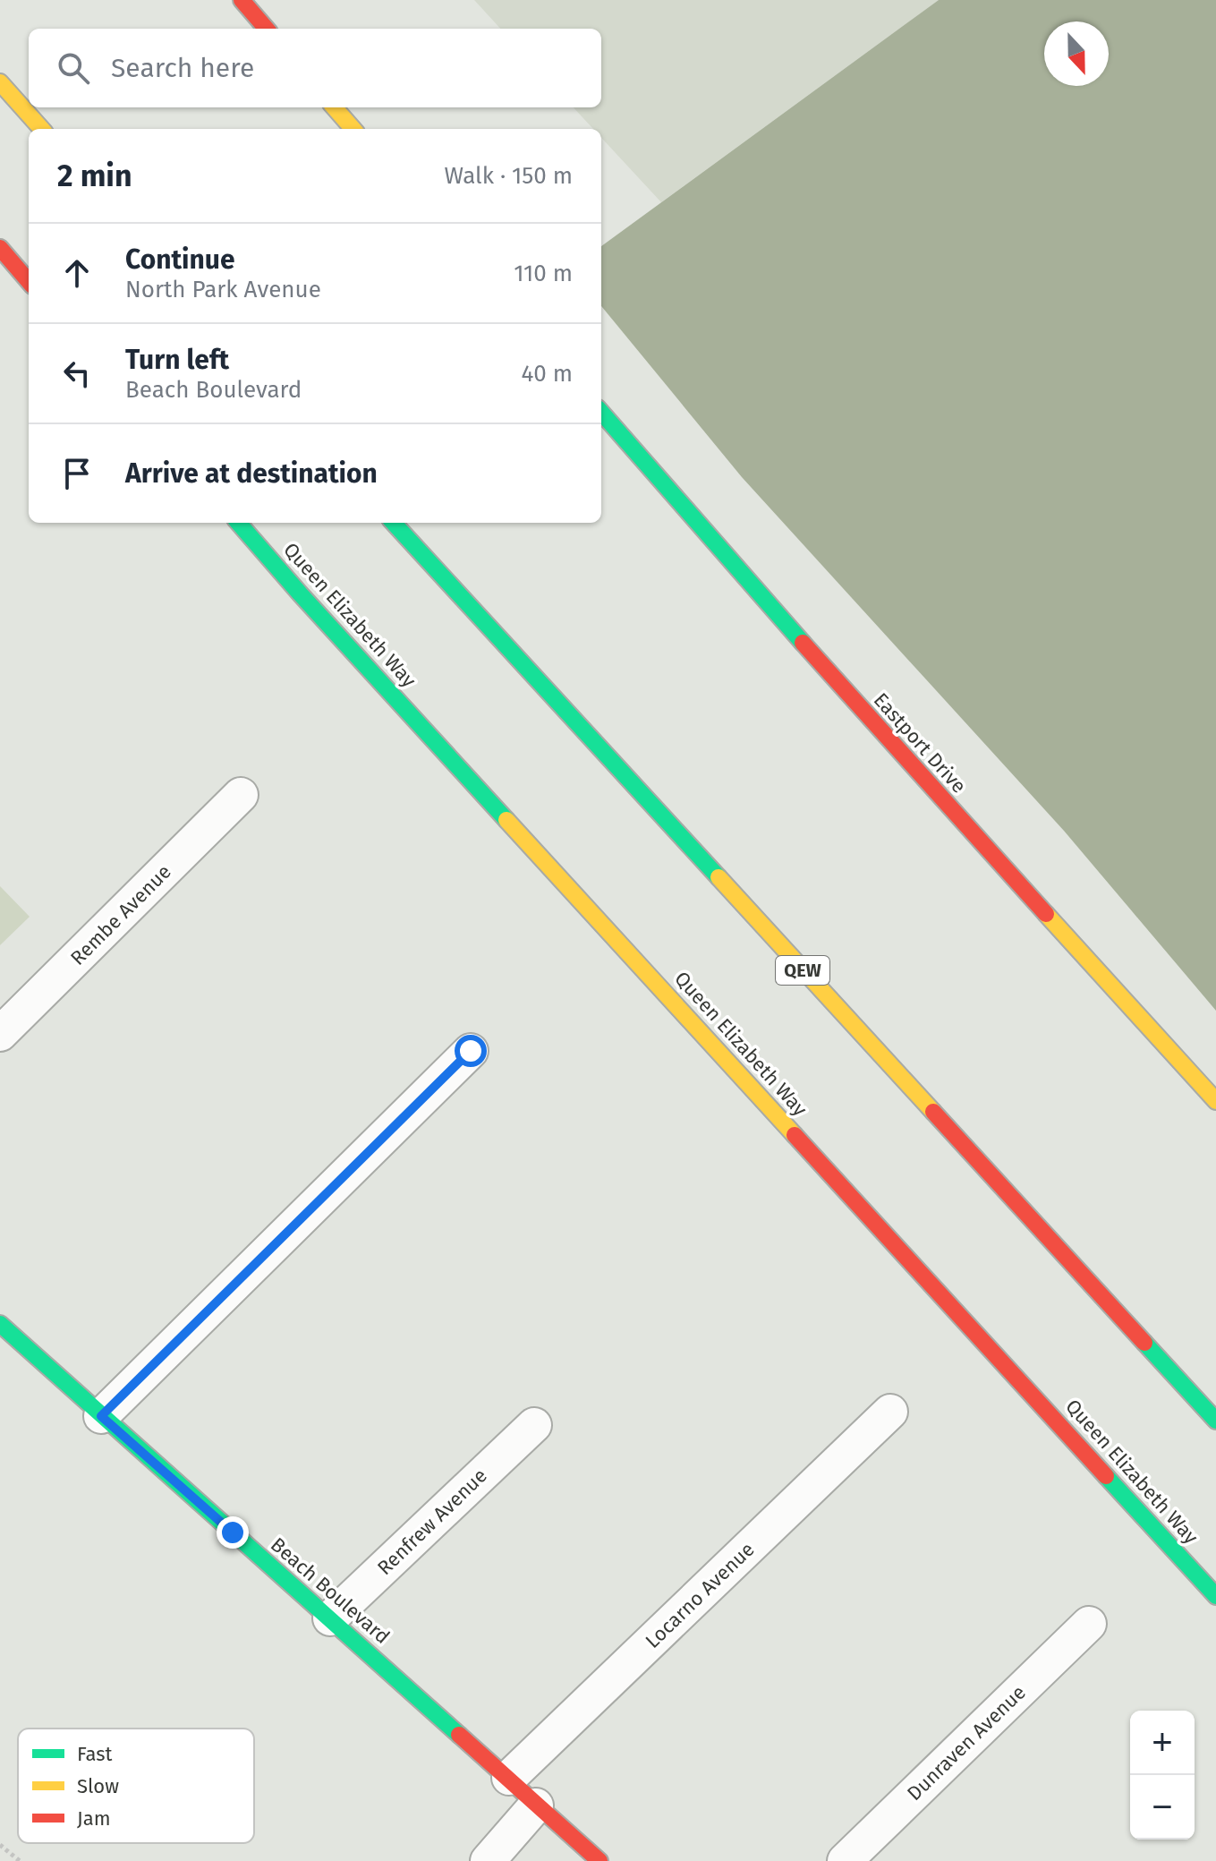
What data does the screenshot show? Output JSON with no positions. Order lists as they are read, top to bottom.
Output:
{
  "streets": {
    "main road": [
      "Queen Elizabeth Way",
      "Eastport Drive",
      "QEW",
      "Beach Boulevard"
    ],
    "street": [
      "Rembe Avenue",
      "Renfrew Avenue",
      "Locarno Avenue",
      "Dunraven Avenue"
    ]
  },
  "crossings": [
    ["Renfrew Avenue", "Beach Boulevard"],
    ["Beach Boulevard", "Locarno Avenue"]
  ],
  "legend": ["Fast", "Slow", "Jam"],
  "north": "bottom",
  "page": {
    "search": "Search here",
    "heading": ["2 min", "Walk · 150 m"],
    "list": [
      ["Continue", "North Park Avenue", "110 m"],
      ["Turn left", "Beach Boulevard", "40 m"],
      "Arrive at destination"
    ],
    "map_buttons": ["+", "−"]
  }
}
